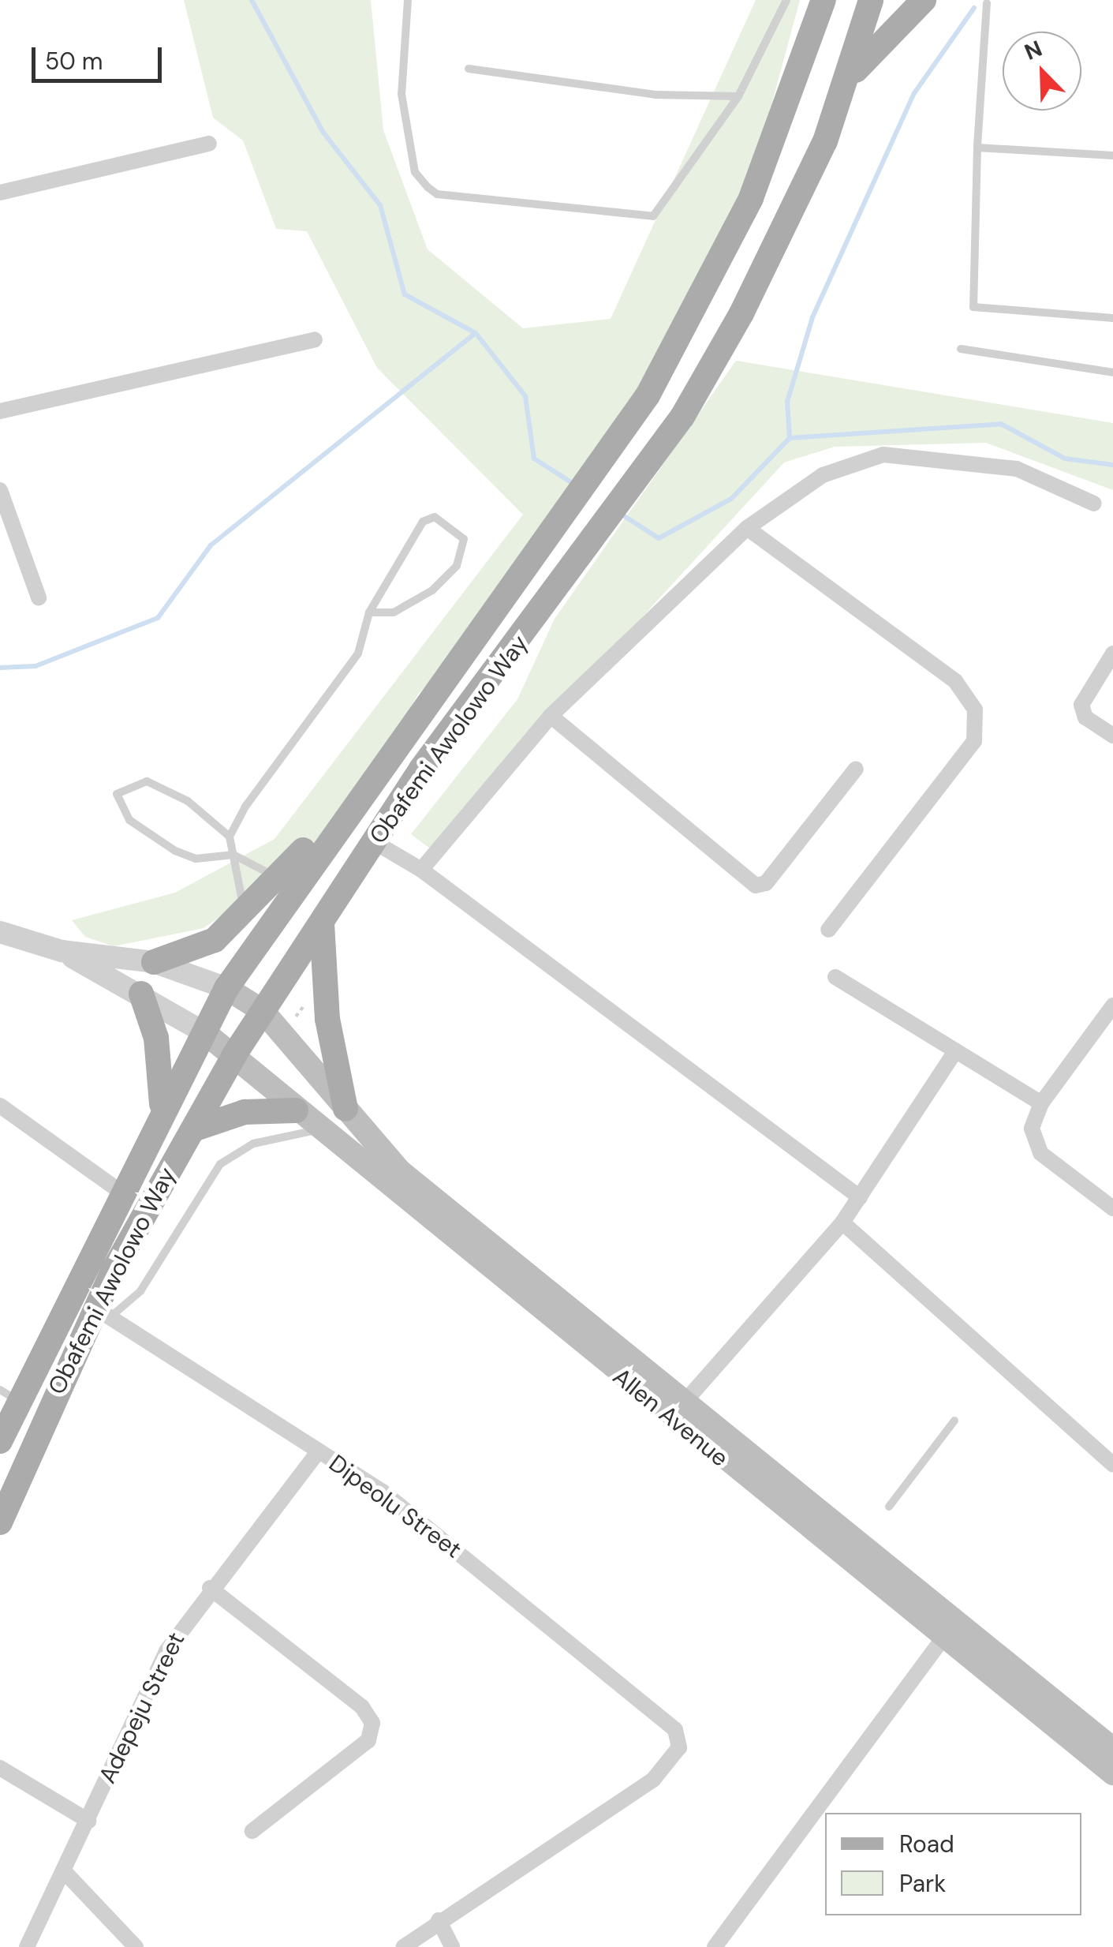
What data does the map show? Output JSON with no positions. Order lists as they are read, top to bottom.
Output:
{
  "streets": {
    "main road": ["Obafemi Awolowo Way", "Allen Avenue"],
    "street": ["Dipeolu Street", "Adepeju Street"]
  },
  "crossings": [
    ["Obafemi Awolowo Way", "Allen Avenue"],
    ["Obafemi Awolowo Way", "Dipeolu Street"],
    ["Dipeolu Street", "Adepeju Street"]
  ],
  "legend": ["Road", "Park"],
  "scale_bar": "50 m",
  "north": "top left"
}
